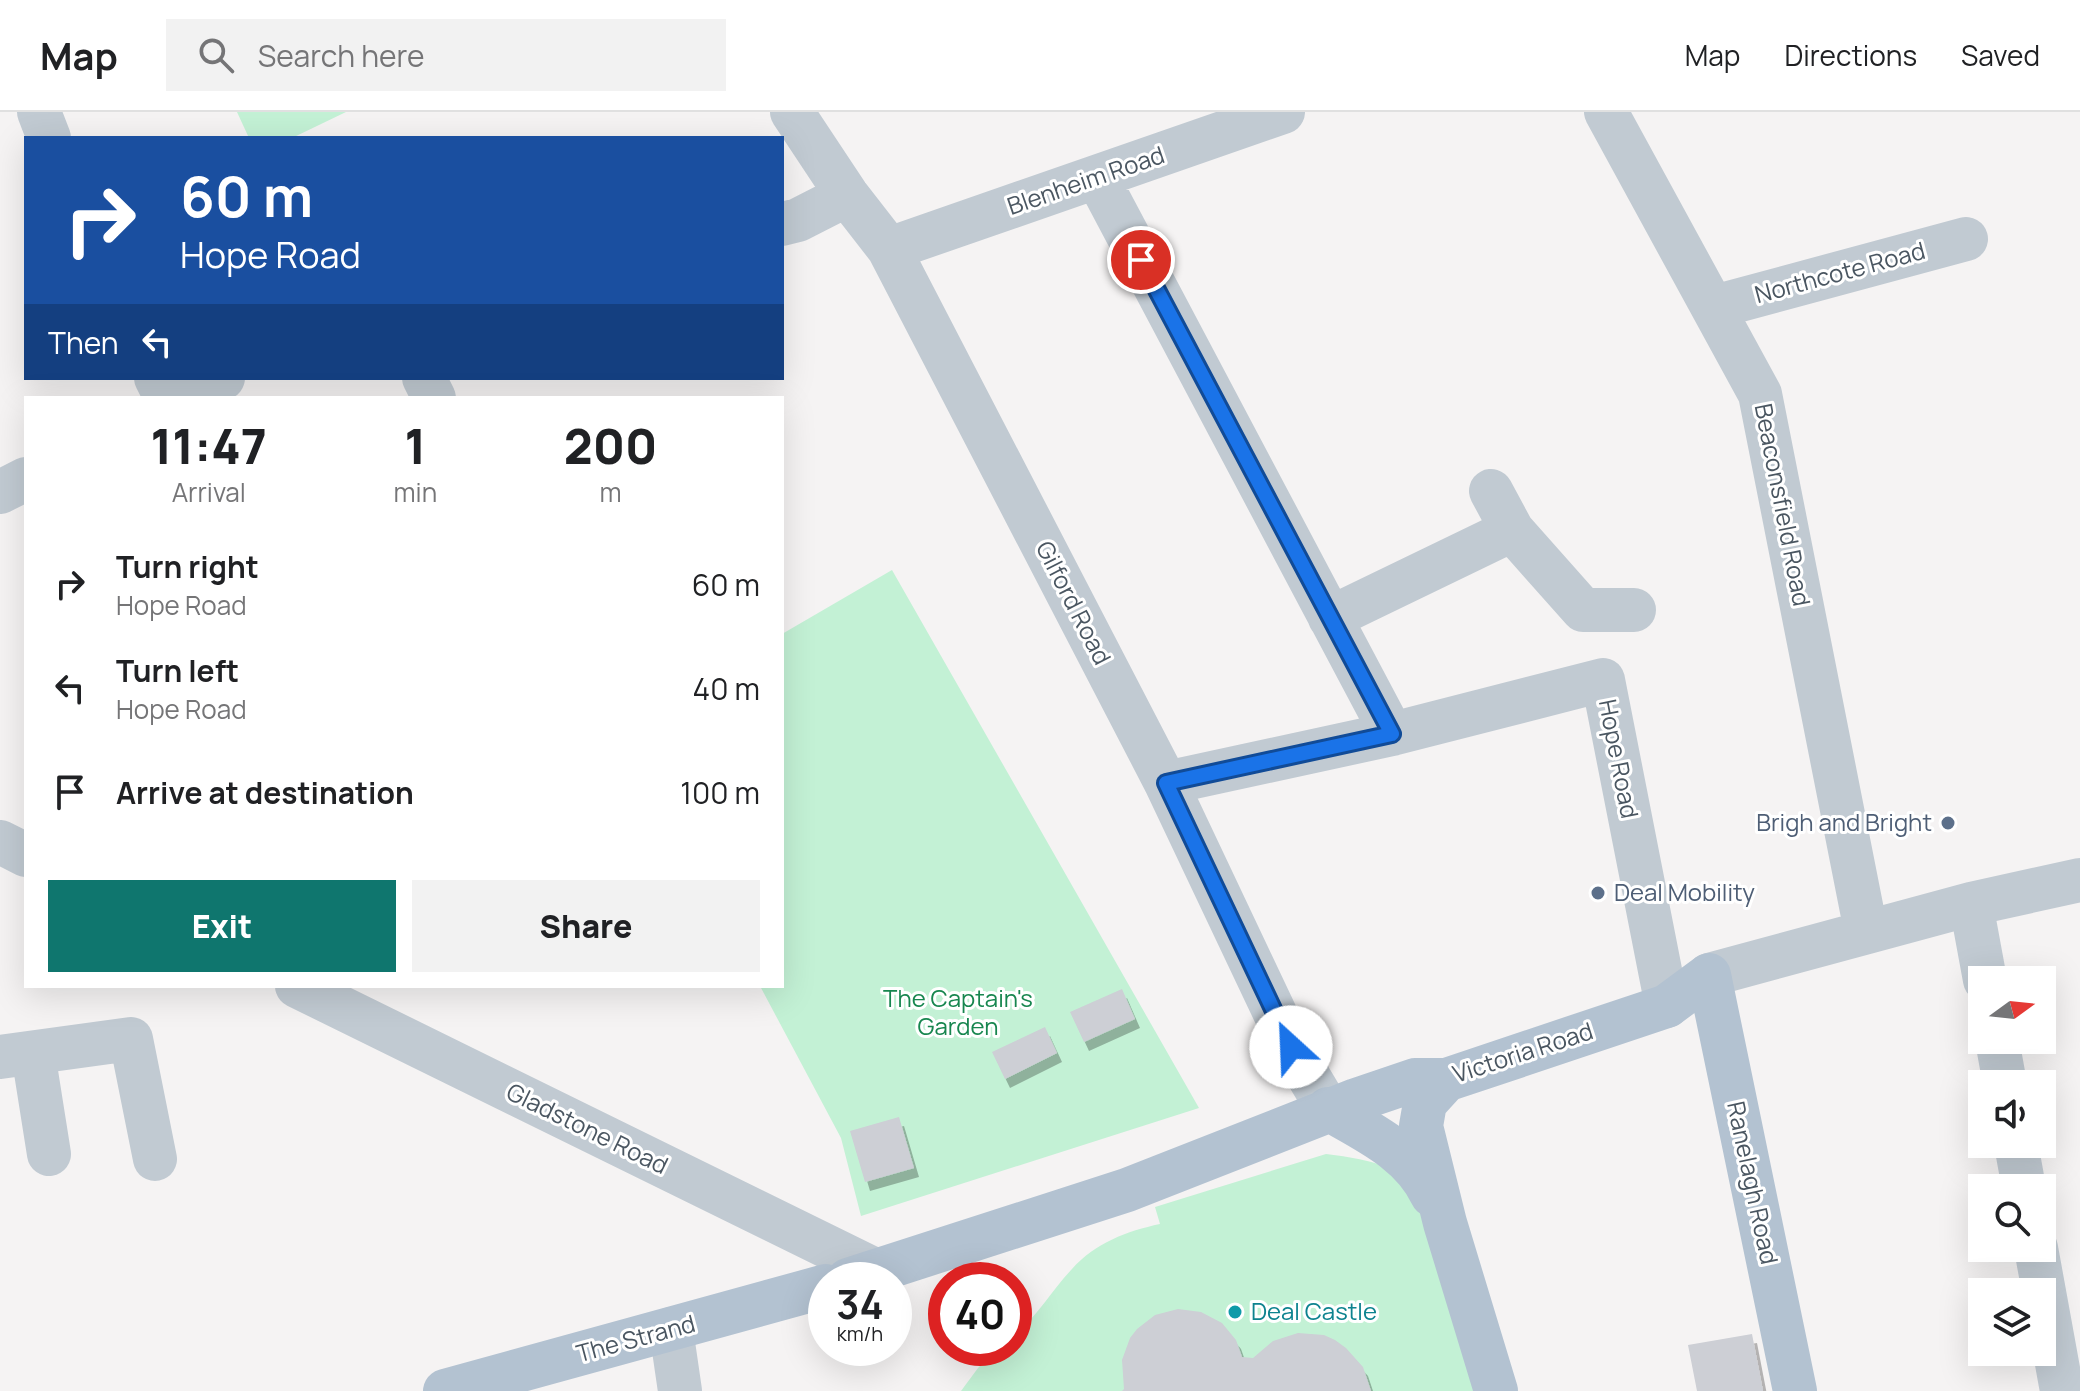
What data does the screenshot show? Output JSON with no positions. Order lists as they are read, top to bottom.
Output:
{
  "streets": {
    "main road": ["Victoria Road", "Ranelagh Road", "The Strand"],
    "street": [
      "Blenheim Road",
      "Northcote Road",
      "Beaconsfield Road",
      "Gilford Road",
      "Hope Road",
      "Gladstone Road"
    ]
  },
  "crossings": [
    ["Blenheim Road", "Gilford Road"],
    ["Northcote Road", "Beaconsfield Road"],
    ["Beaconsfield Road", "Victoria Road"],
    ["Gilford Road", "Hope Road"],
    ["Gilford Road", "Victoria Road"],
    ["Hope Road", "Victoria Road"],
    ["Victoria Road", "Ranelagh Road"]
  ],
  "parks": ["The Captain's Garden"],
  "places": ["Brigh and Bright", "Deal Mobility", "Deal Castle"],
  "north": "right",
  "page": {
    "header": "Map",
    "search": "Search here",
    "nav": ["Map", "Directions", "Saved"],
    "turn": ["60 m", "Hope Road"],
    "then": "Then",
    "eta": [
      "11:47",
      "Arrival",
      "1",
      "min",
      "200",
      "m"
    ],
    "list": [
      {
        "name": "Turn right",
        "note": "Hope Road",
        "value": "60 m"
      },
      {
        "name": "Turn left",
        "note": "Hope Road",
        "value": "40 m"
      },
      {
        "name": "Arrive at destination",
        "value": "100 m"
      }
    ],
    "buttons": ["Exit", "Share"],
    "speed": "34 km/h",
    "limit": "40"
  }
}
